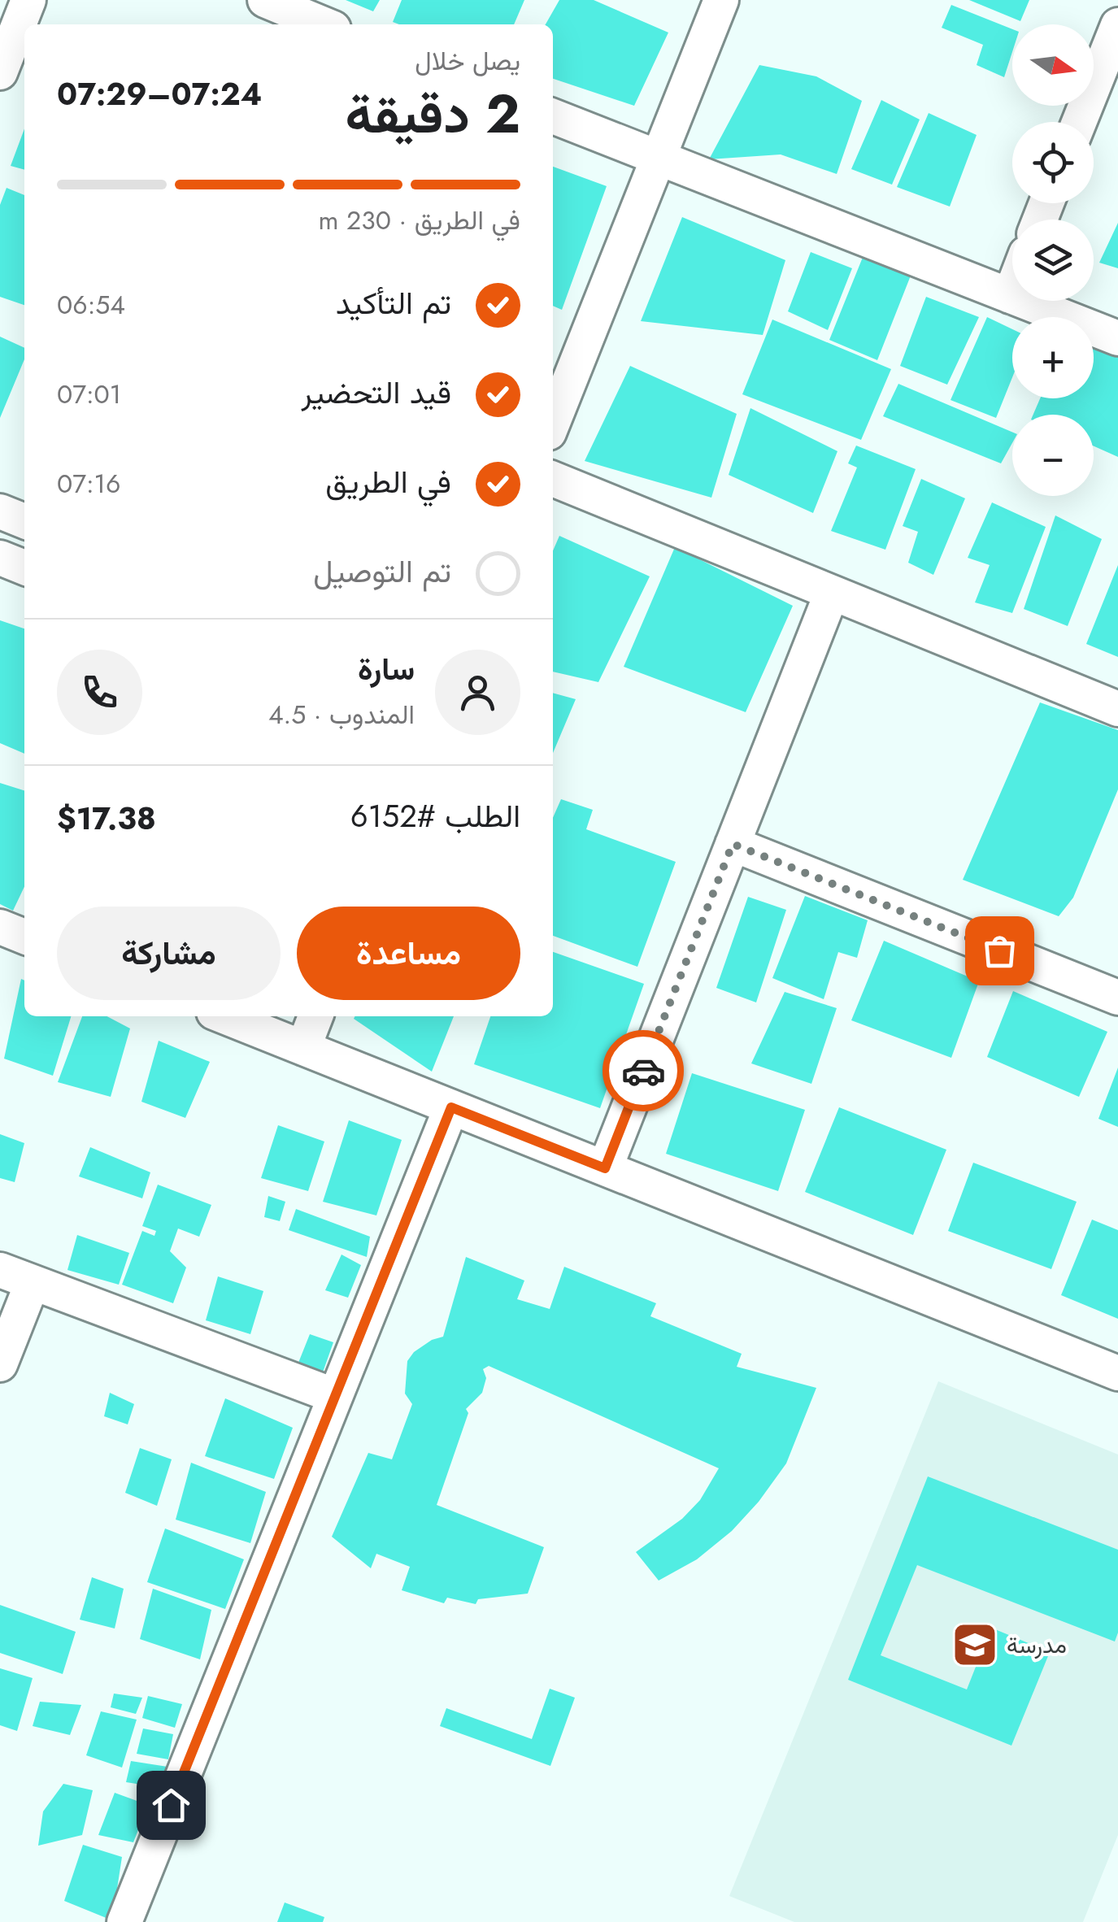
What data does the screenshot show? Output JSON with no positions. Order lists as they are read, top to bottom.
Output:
{
  "places": {
    "school or university": ["مدرسة"]
  },
  "north": "right",
  "page": {
    "map_buttons": ["+", "−"],
    "heading": ["2 دقيقة", "يصل خلال", "07:24–07:29"],
    "panel": [
      "سارة",
      "المندوب · 4.5",
      "الطلب #6152",
      "$17.38"
    ],
    "bar": "في الطريق · 230 m",
    "list": [
      ["تم التأكيد", "06:54"],
      ["قيد التحضير", "07:01"],
      ["في الطريق", "07:16"],
      "تم التوصيل"
    ],
    "buttons": ["مساعدة", "مشاركة"]
  }
}
